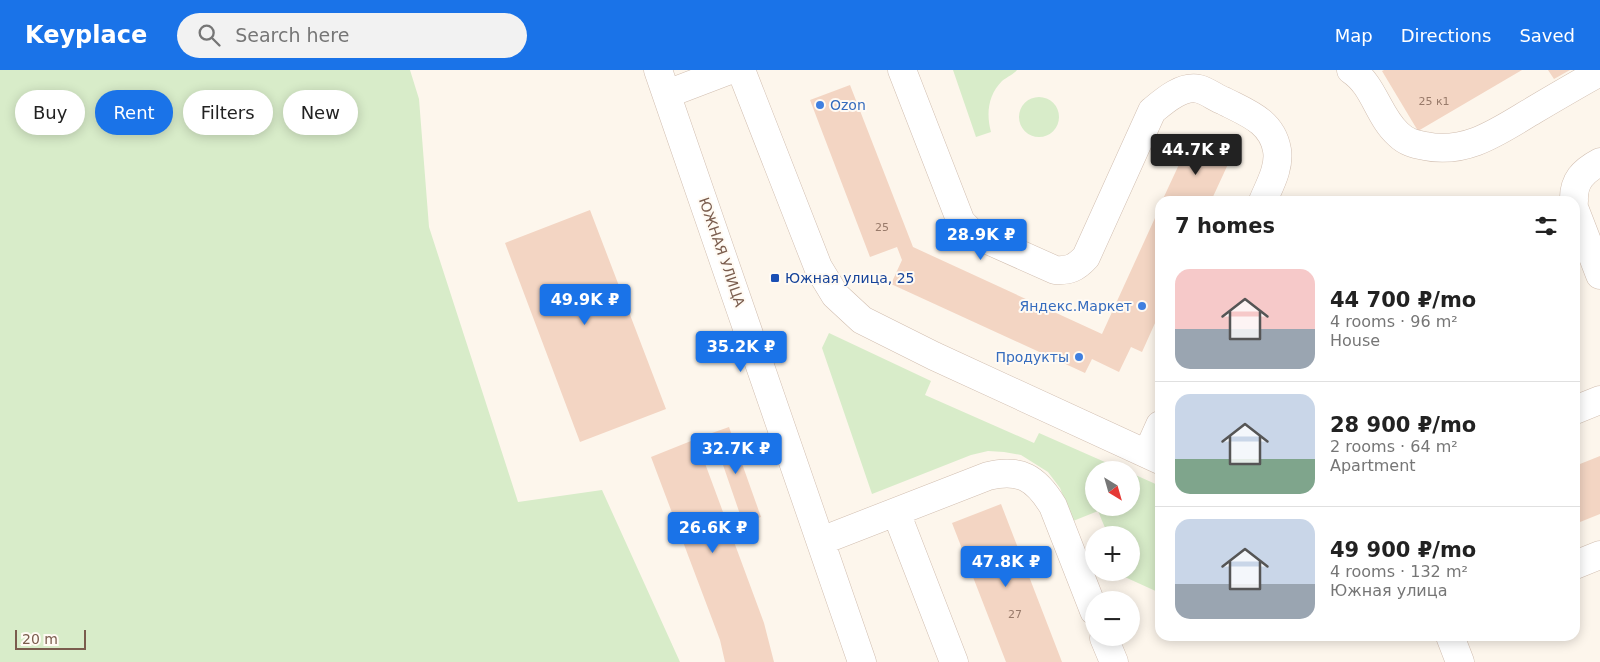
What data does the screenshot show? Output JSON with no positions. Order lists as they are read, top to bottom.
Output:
{
  "streets": {
    "street": ["ЮЖНАЯ УЛИЦА"]
  },
  "places": {
    "other": ["Ozon", "Яндекс.Маркет", "Продукты"],
    "transit": ["Южная улица, 25"]
  },
  "house_numbers": ["25 к1", "25", "27"],
  "scale_bar": "20 m",
  "north": "bottom right",
  "page": {
    "header": "Keyplace",
    "search": "Search here",
    "nav": ["Map", "Directions", "Saved"],
    "chip": [
      "Buy",
      "Rent",
      "Filters",
      "New"
    ],
    "price": [
      "44.7K ₽",
      "28.9K ₽",
      "49.9K ₽",
      "35.2K ₽",
      "32.7K ₽",
      "26.6K ₽",
      "47.8K ₽"
    ],
    "heading": "7 homes",
    "list": [
      {
        "name": "44 700 ₽/mo",
        "note": "4 rooms · 96 m² · House"
      },
      {
        "name": "28 900 ₽/mo",
        "note": "2 rooms · 64 m² · Apartment"
      },
      {
        "name": "49 900 ₽/mo",
        "note": "4 rooms · 132 m² · Южная улица"
      }
    ],
    "map_buttons": ["+", "−"],
    "scale": "20 m"
  }
}
